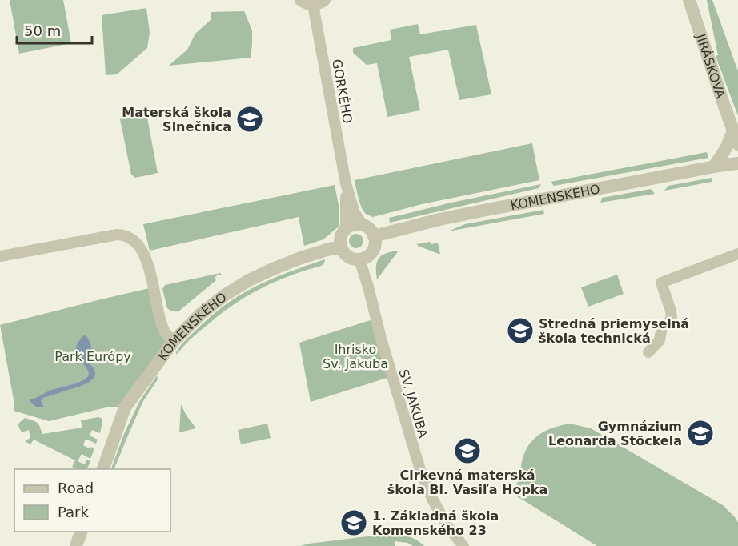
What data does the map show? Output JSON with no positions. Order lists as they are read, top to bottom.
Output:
{
  "streets": {
    "street": [
      "JIRÁSKOVA",
      "GORKÉHO",
      "KOMENSKÉHO",
      "SV. JAKUBA"
    ]
  },
  "crossings": [
    ["JIRÁSKOVA", "KOMENSKÉHO"],
    ["GORKÉHO", "KOMENSKÉHO"],
    ["GORKÉHO", "SV. JAKUBA"],
    ["KOMENSKÉHO", "SV. JAKUBA"]
  ],
  "parks": ["Ihrisko Sv. Jakuba", "Park Európy"],
  "places": {
    "school or university": [
      "Materská škola Slnečnica",
      "Stredná priemyselná škola technická",
      "Gymnázium Leonarda Stöckela",
      "Cirkevná materská škola Bl. Vasiľa Hopka",
      "1. Základná škola Komenského 23"
    ]
  },
  "legend": ["Road", "Park"],
  "scale_bar": "50 m"
}
